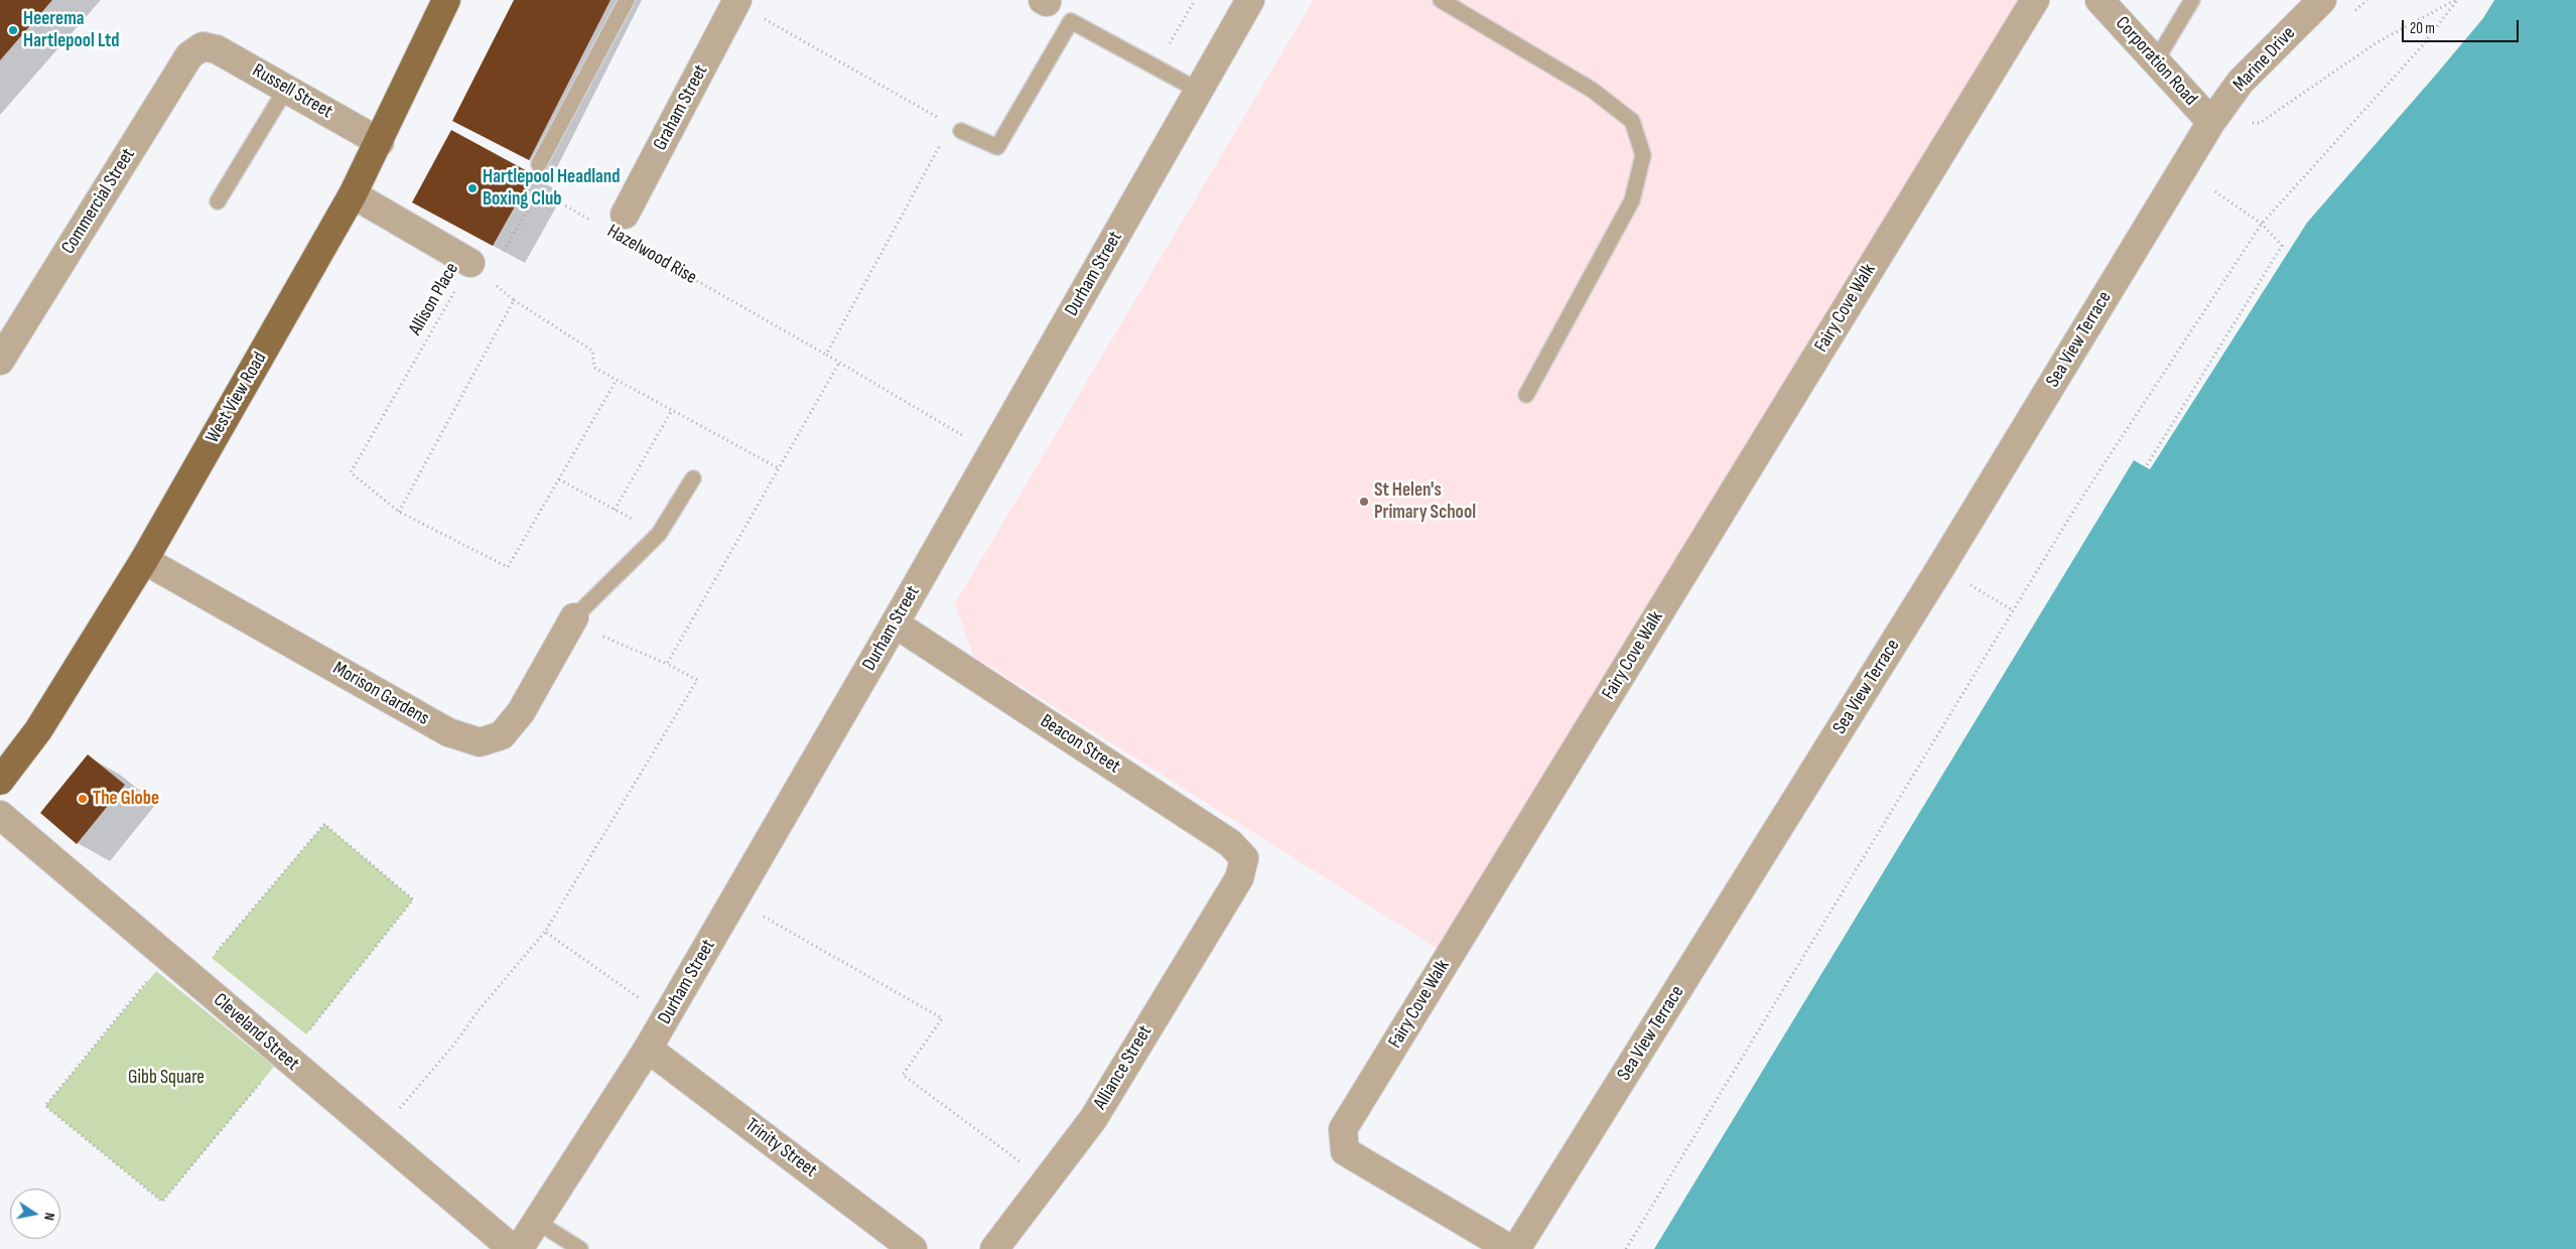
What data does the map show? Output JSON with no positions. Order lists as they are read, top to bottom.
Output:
{
  "streets": {
    "main road": ["West View Road"],
    "street": [
      "Marine Drive",
      "Corporation Road",
      "Russell Street",
      "Graham Street",
      "Commercial Street",
      "Durham Street",
      "Fairy Cove Walk",
      "Sea View Terrace",
      "Morison Gardens",
      "Beacon Street",
      "Cleveland Street",
      "Alliance Street",
      "Trinity Street"
    ],
    "path": ["Hazelwood Rise", "Allison Place"]
  },
  "crossings": [
    ["Marine Drive", "Corporation Road"],
    ["Marine Drive", "Sea View Terrace"],
    ["Corporation Road", "Sea View Terrace"],
    ["Russell Street", "Commercial Street"],
    ["Russell Street", "West View Road"],
    ["Hazelwood Rise", "Durham Street"],
    ["Hazelwood Rise", "Allison Place"],
    ["Durham Street", "Beacon Street"],
    ["Durham Street", "Trinity Street"],
    ["West View Road", "Morison Gardens"],
    ["Beacon Street", "Alliance Street"]
  ],
  "parks": ["Gibb Square"],
  "places": [
    "Heerema Hartlepool Ltd",
    "Hartlepool Headland Boxing Club",
    "St Helen's Primary School",
    "The Globe"
  ],
  "scale_bar": "20 m",
  "north": "right"
}
